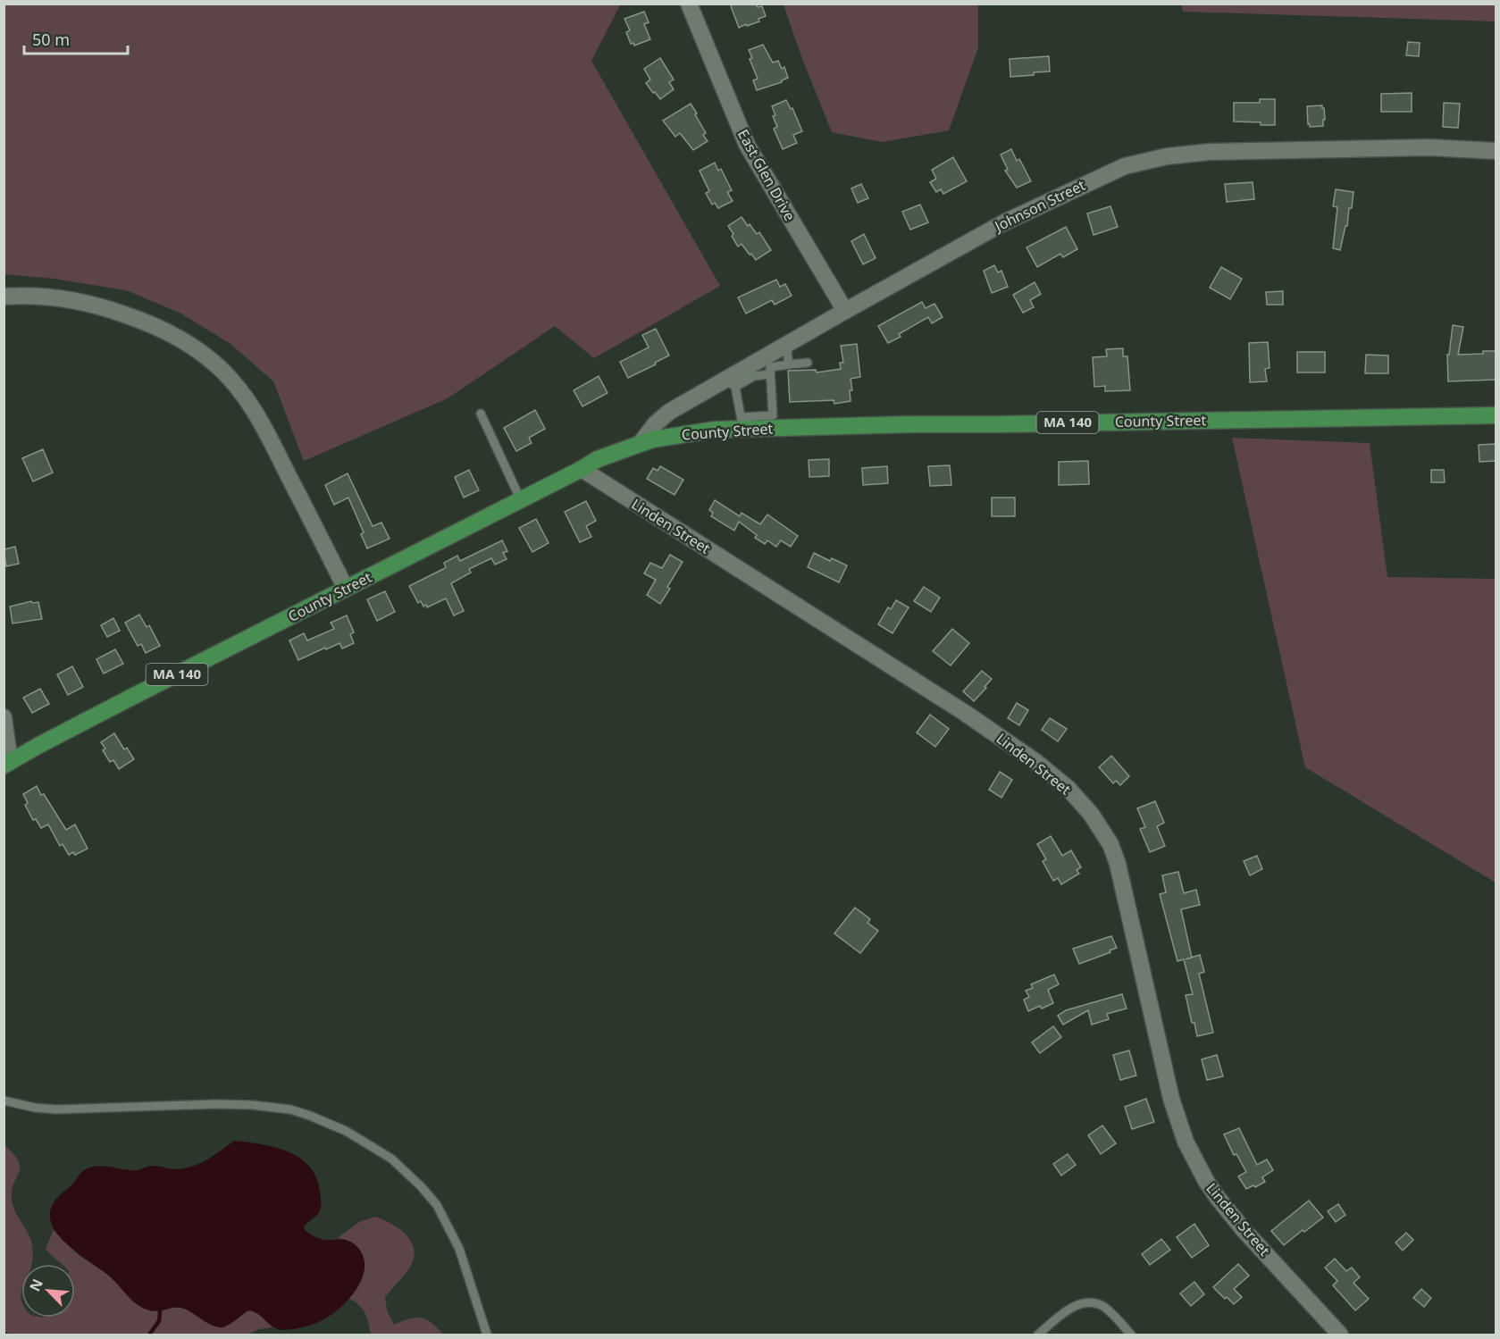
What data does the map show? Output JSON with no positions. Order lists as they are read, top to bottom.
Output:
{
  "streets": {
    "main road": ["County Street", "MA 140"],
    "street": ["East Glen Drive", "Johnson Street", "Linden Street"]
  },
  "crossings": [
    ["East Glen Drive", "Johnson Street"],
    ["Johnson Street", "County Street"],
    ["County Street", "Linden Street"]
  ],
  "scale_bar": "50 m",
  "north": "top left"
}
